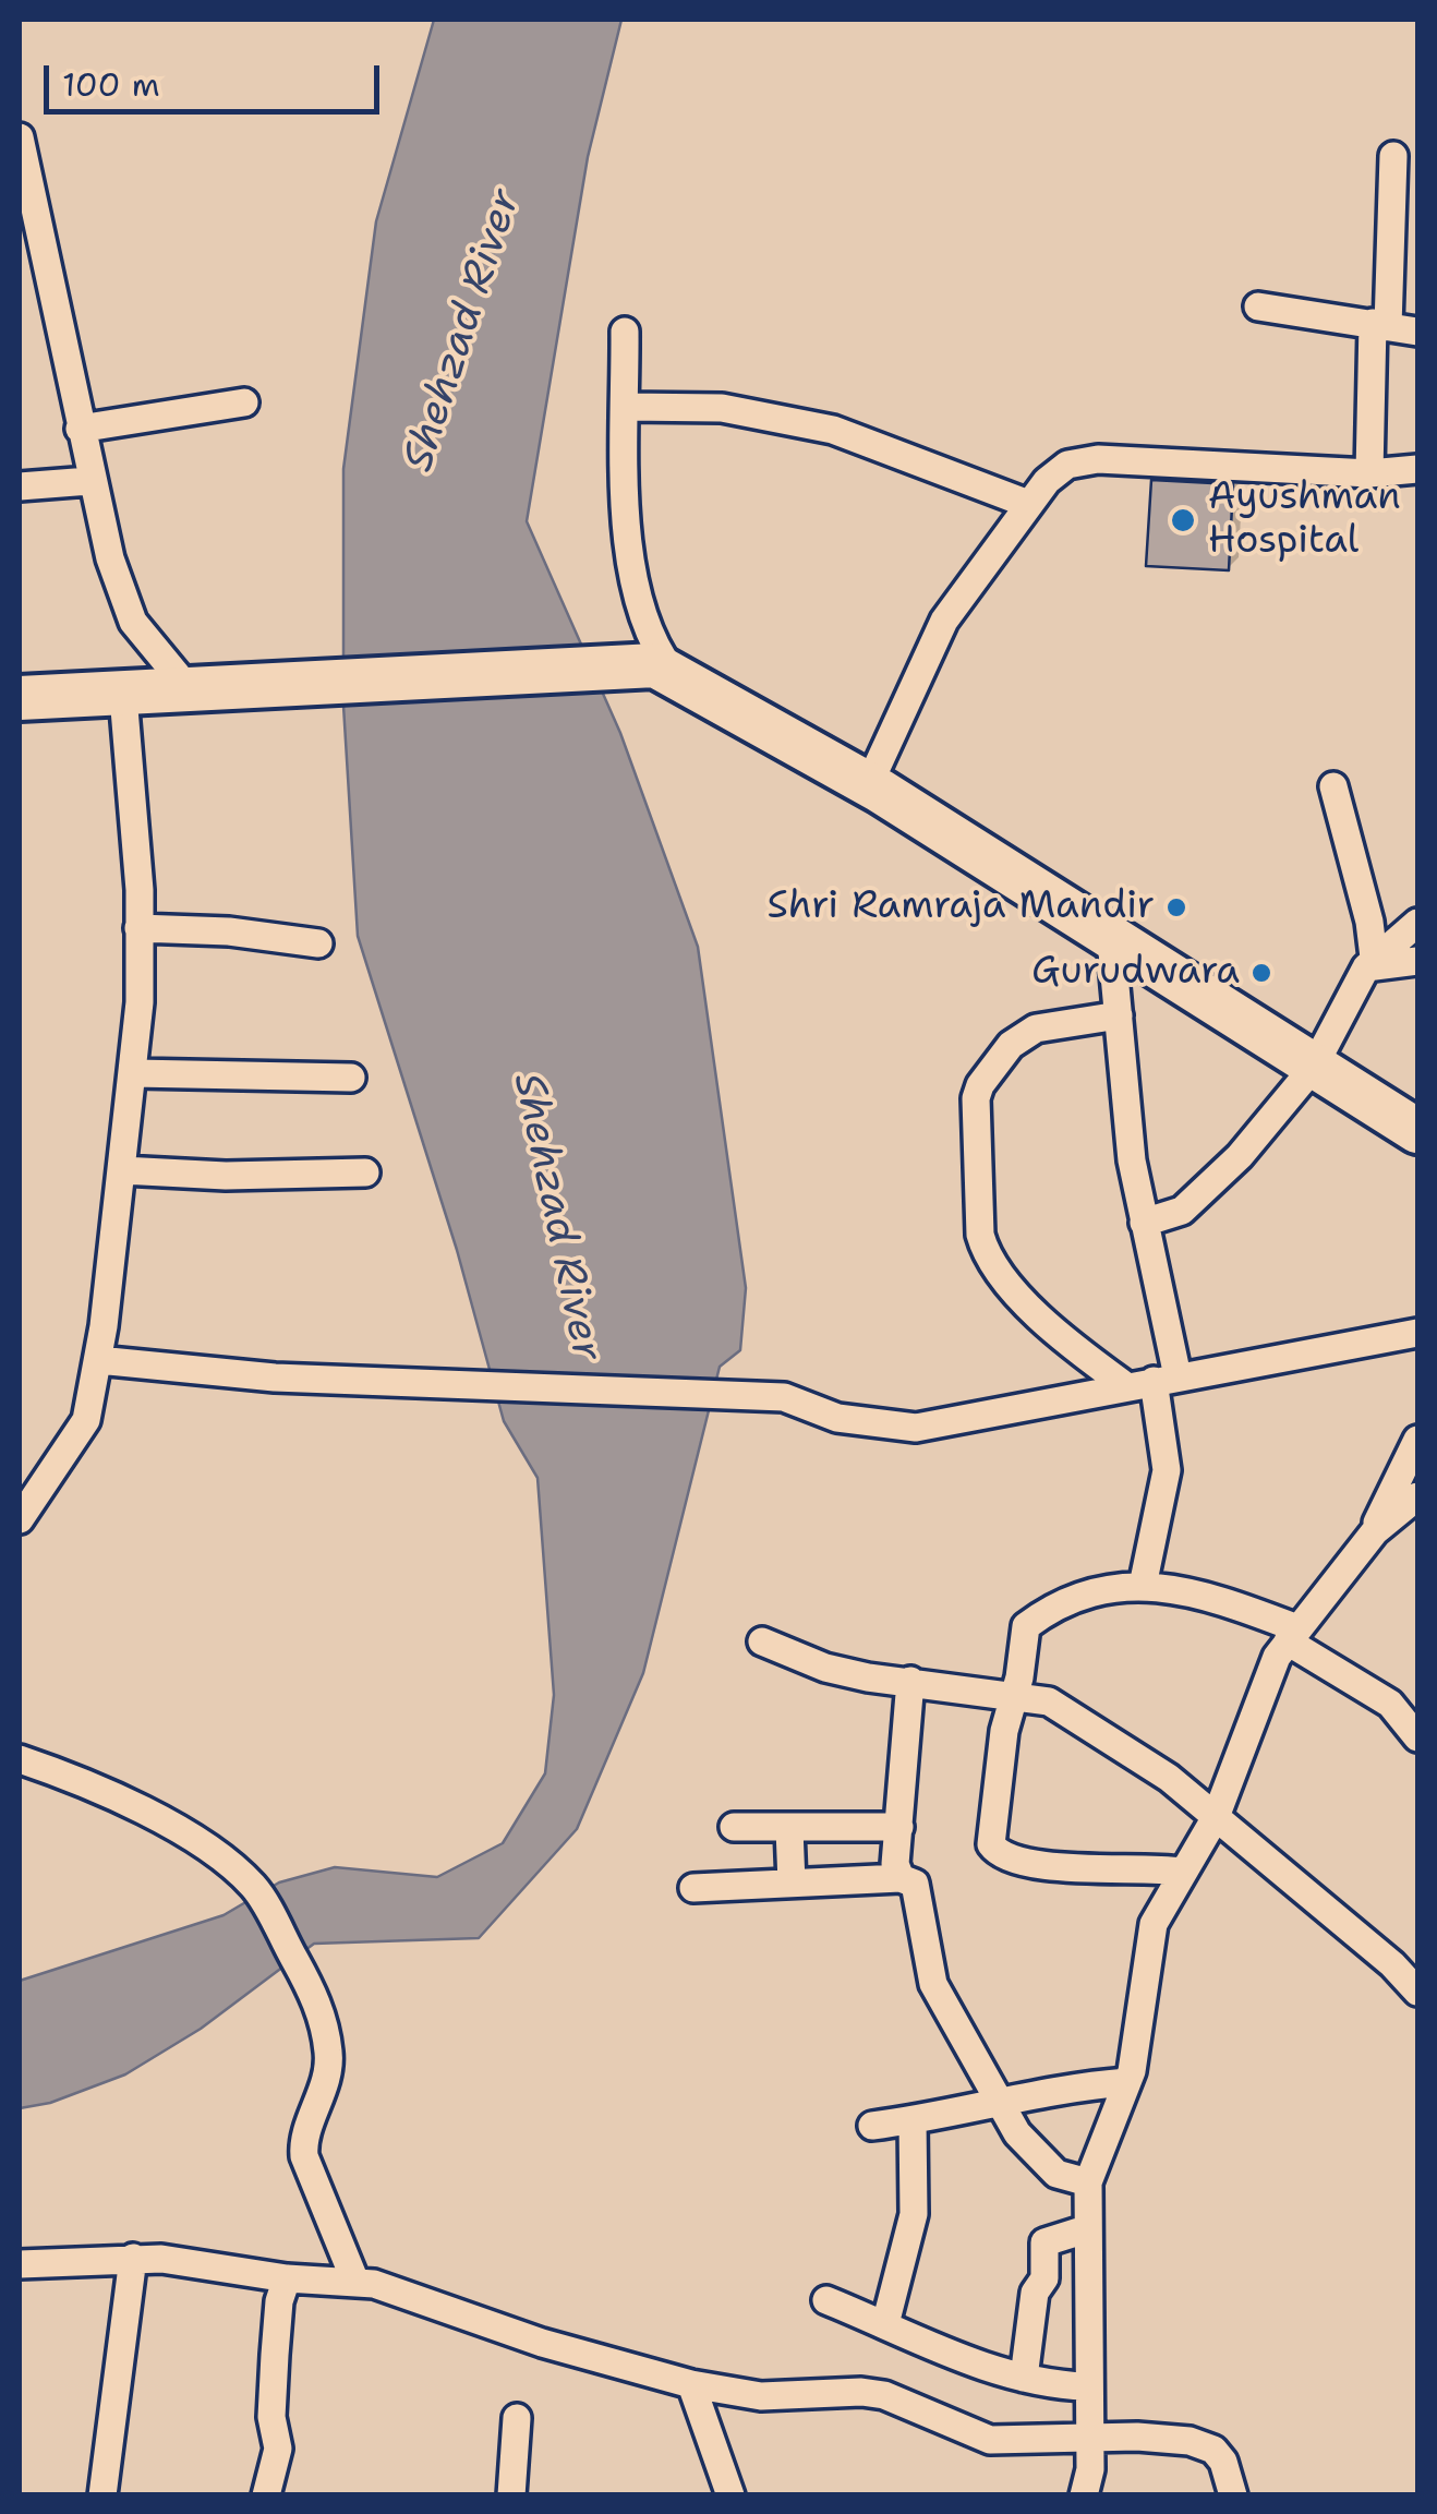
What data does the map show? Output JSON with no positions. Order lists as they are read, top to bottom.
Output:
{
  "water": ["Shehzad River"],
  "places": ["Ayushman Hospital", "Shri Ramraja Mandir", "Gurudwara"],
  "scale_bar": "100 m"
}
